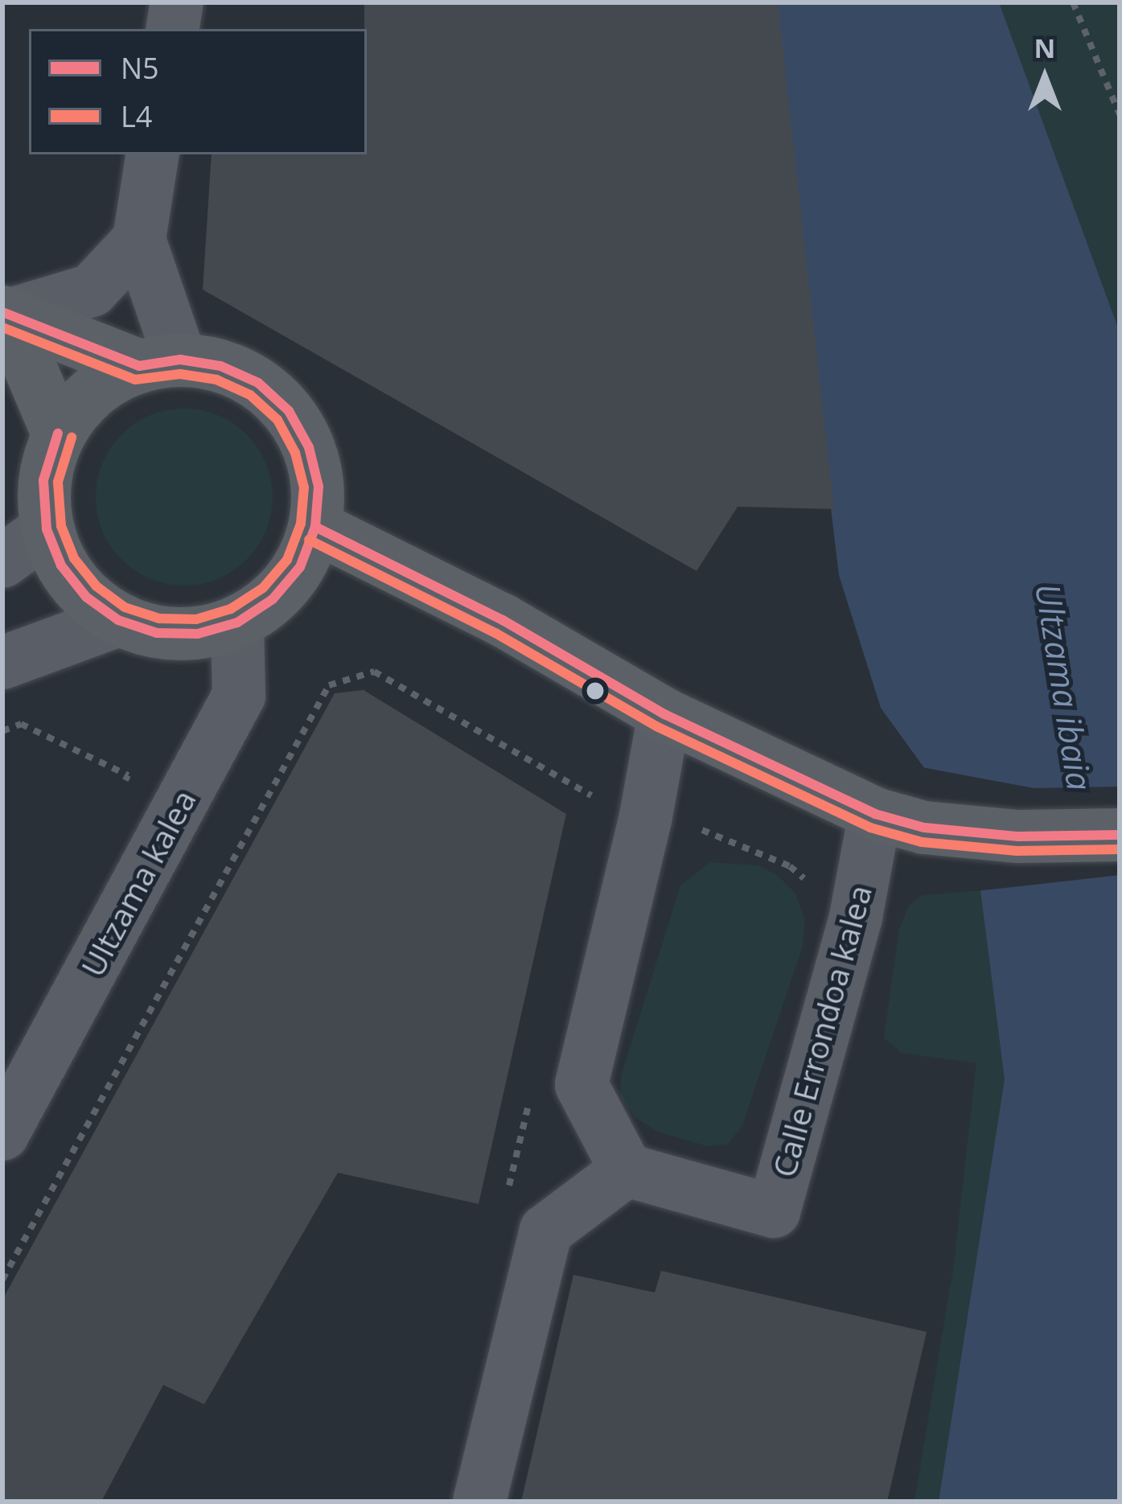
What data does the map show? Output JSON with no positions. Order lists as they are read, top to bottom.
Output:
{
  "streets": {
    "street": ["Ultzama kalea", "Calle Errondoa kalea"]
  },
  "water": ["Ultzama ibaia"],
  "lines": ["transit line N5", "transit line L4"],
  "legend": ["N5", "L4"],
  "north": "top"
}
